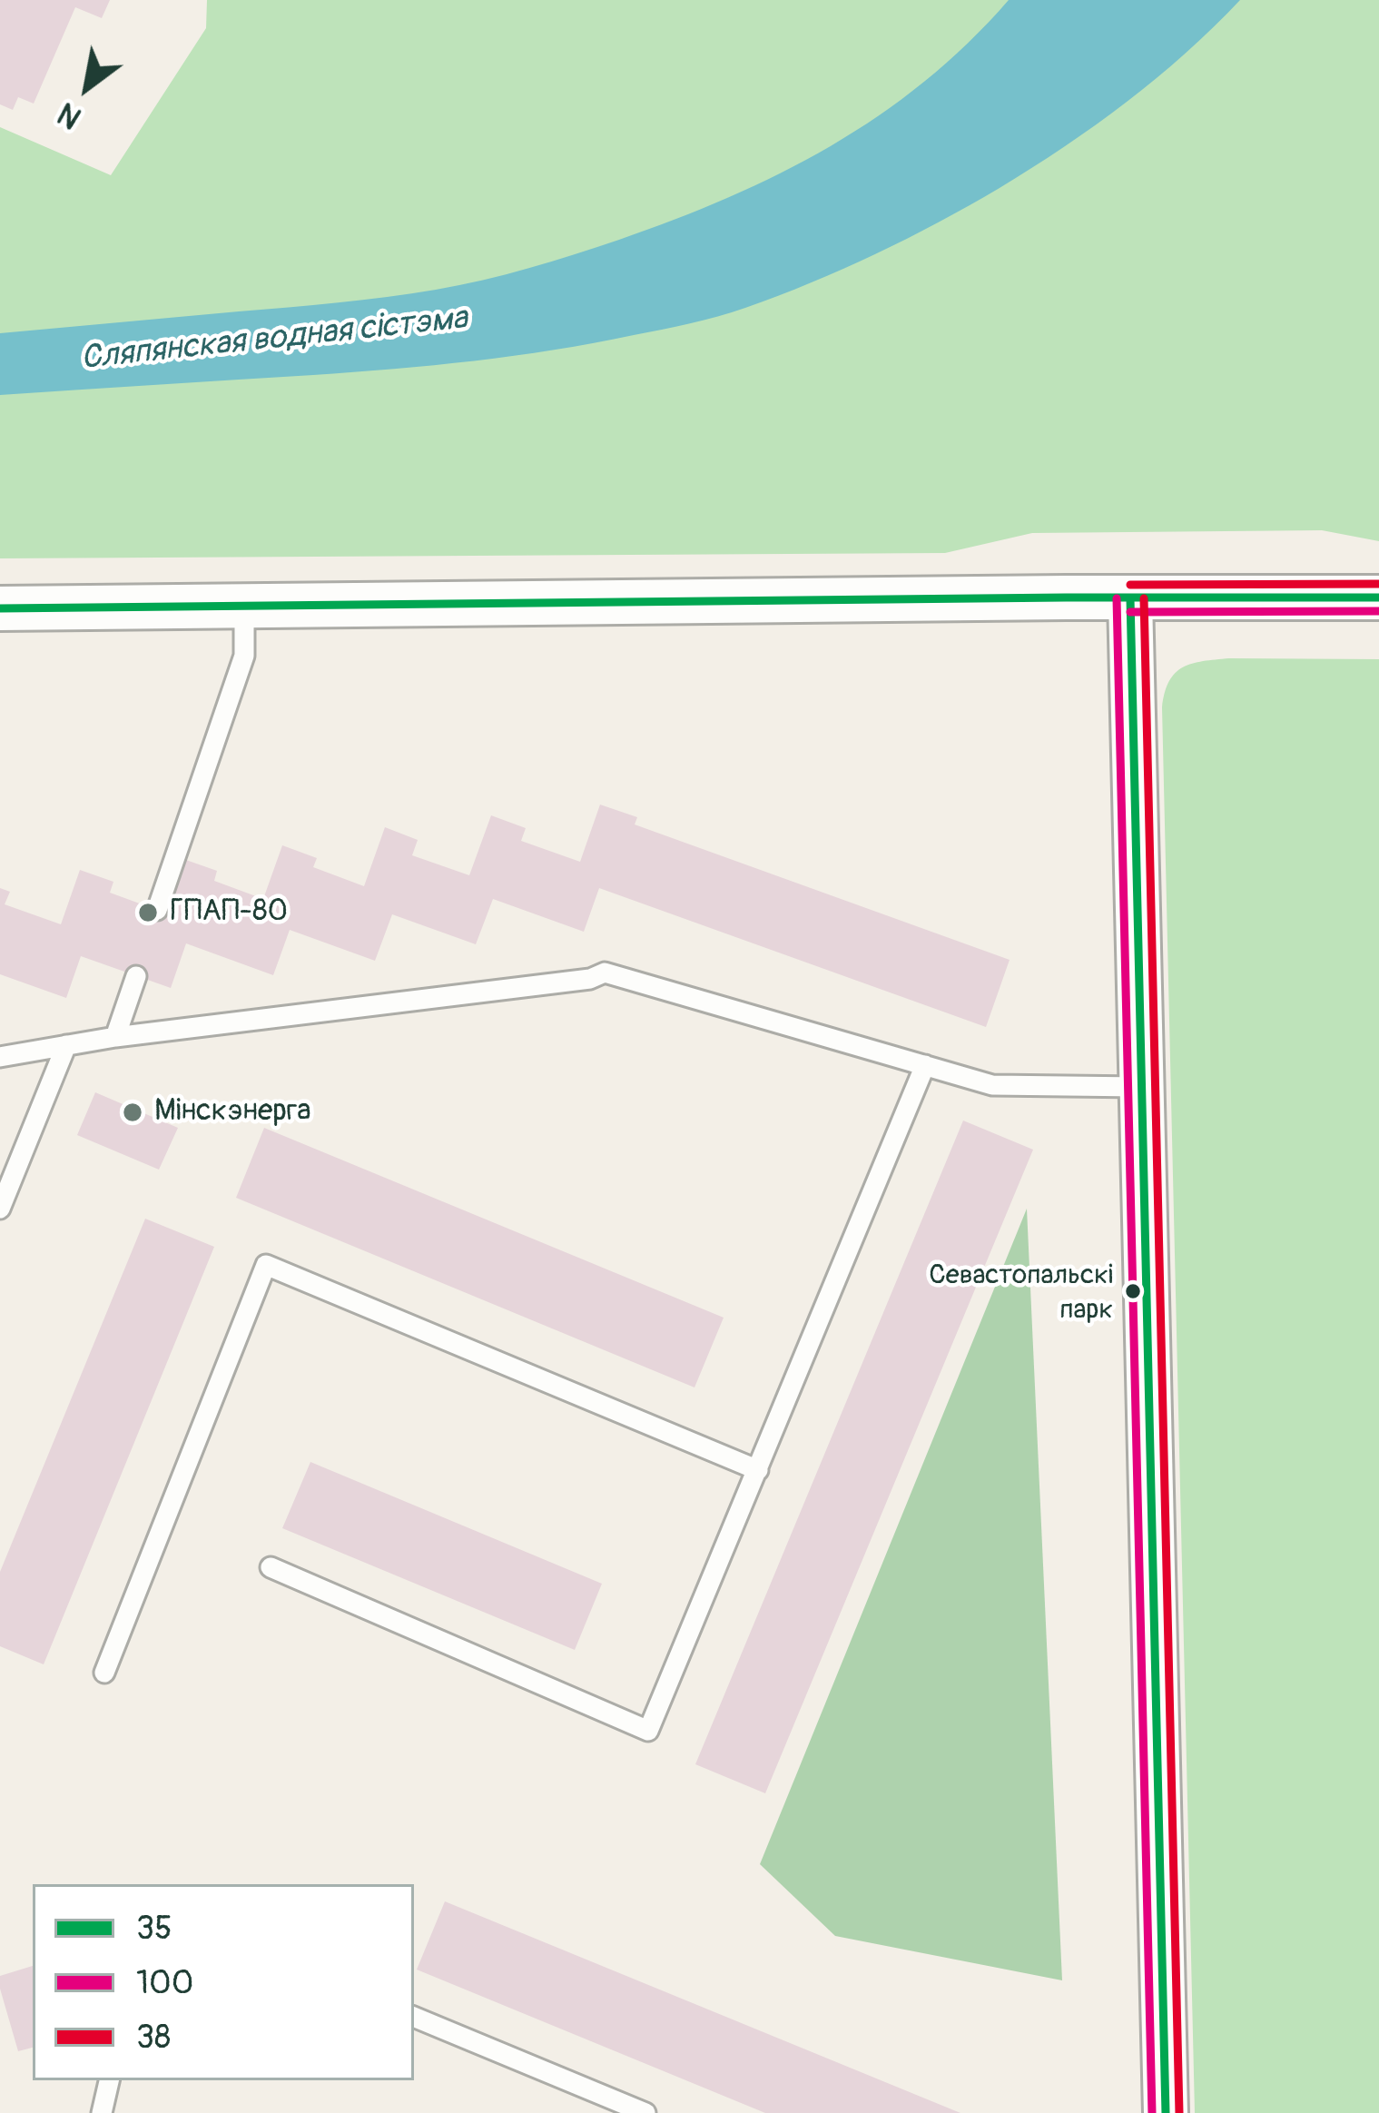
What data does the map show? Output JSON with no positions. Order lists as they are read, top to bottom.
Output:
{
  "water": ["Сляпянская водная сістэма"],
  "places": ["ГПАП-80", "Мінскэнерга", "Севастопальскі парк"],
  "lines": ["transit line 38", "transit line 35", "transit line 100"],
  "legend": ["35", "100", "38"],
  "north": "bottom left"
}
